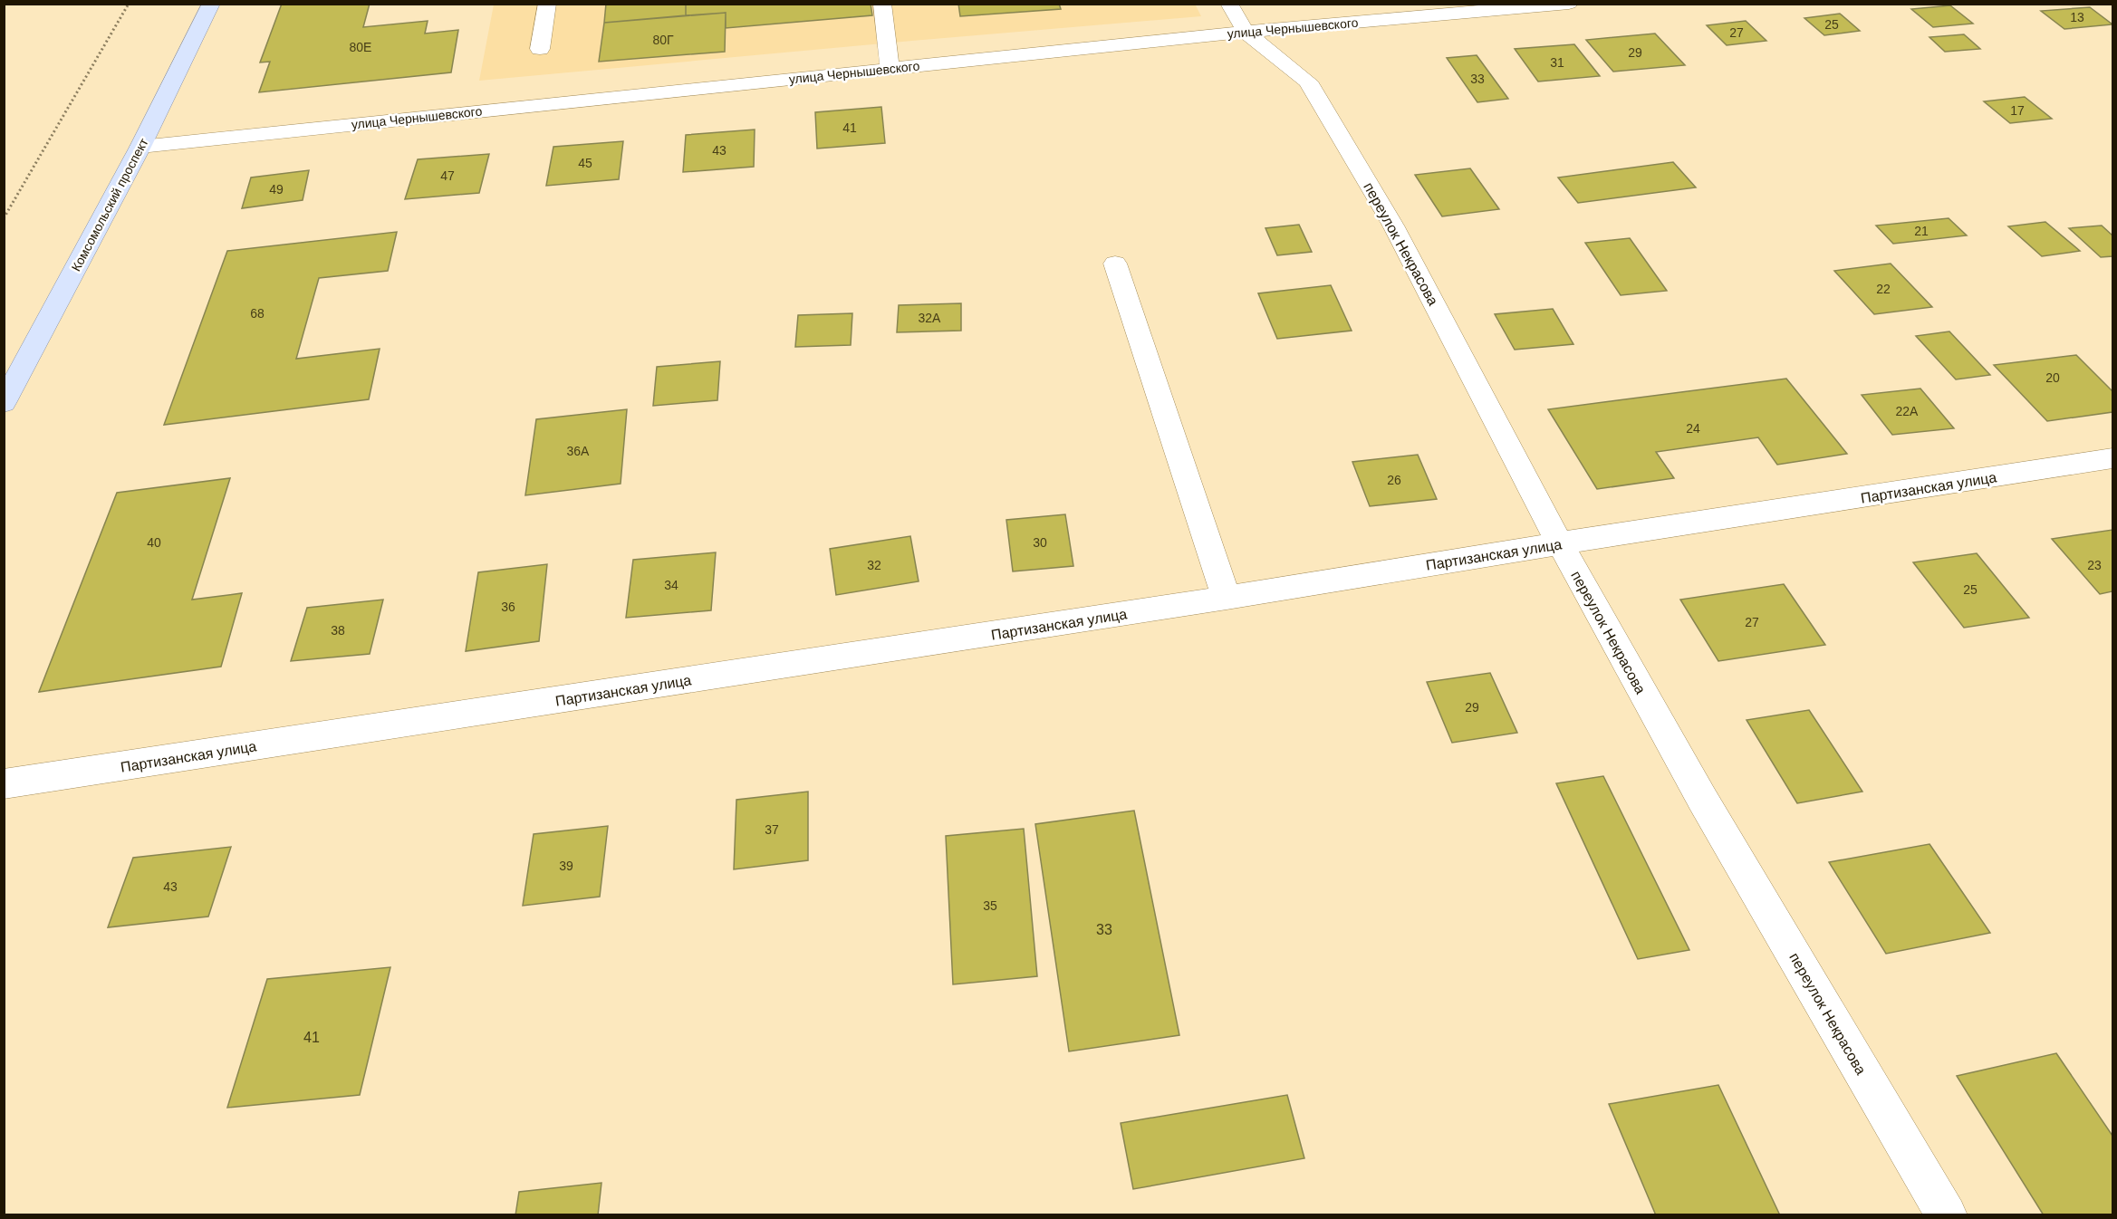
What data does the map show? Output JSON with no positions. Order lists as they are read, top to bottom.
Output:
{
  "streets": {
    "main road": ["Комсомольский проспект"],
    "street": ["улица Чернышевского", "переулок Некрасова", "Партизанская улица"]
  },
  "crossings": [
    ["улица Чернышевского", "Комсомольский проспект"],
    ["улица Чернышевского", "переулок Некрасова"],
    ["переулок Некрасова", "Партизанская улица"]
  ],
  "house_numbers": [
    "13",
    "25",
    "27",
    "80Г",
    "80Е",
    "29",
    "31",
    "33",
    "17",
    "41",
    "43",
    "45",
    "47",
    "49",
    "21",
    "22",
    "68",
    "32А",
    "20",
    "22А",
    "24",
    "36А",
    "26",
    "40",
    "30",
    "32",
    "23",
    "34",
    "25",
    "36",
    "27",
    "38",
    "29",
    "37",
    "39",
    "43",
    "35",
    "33",
    "41"
  ]
}
